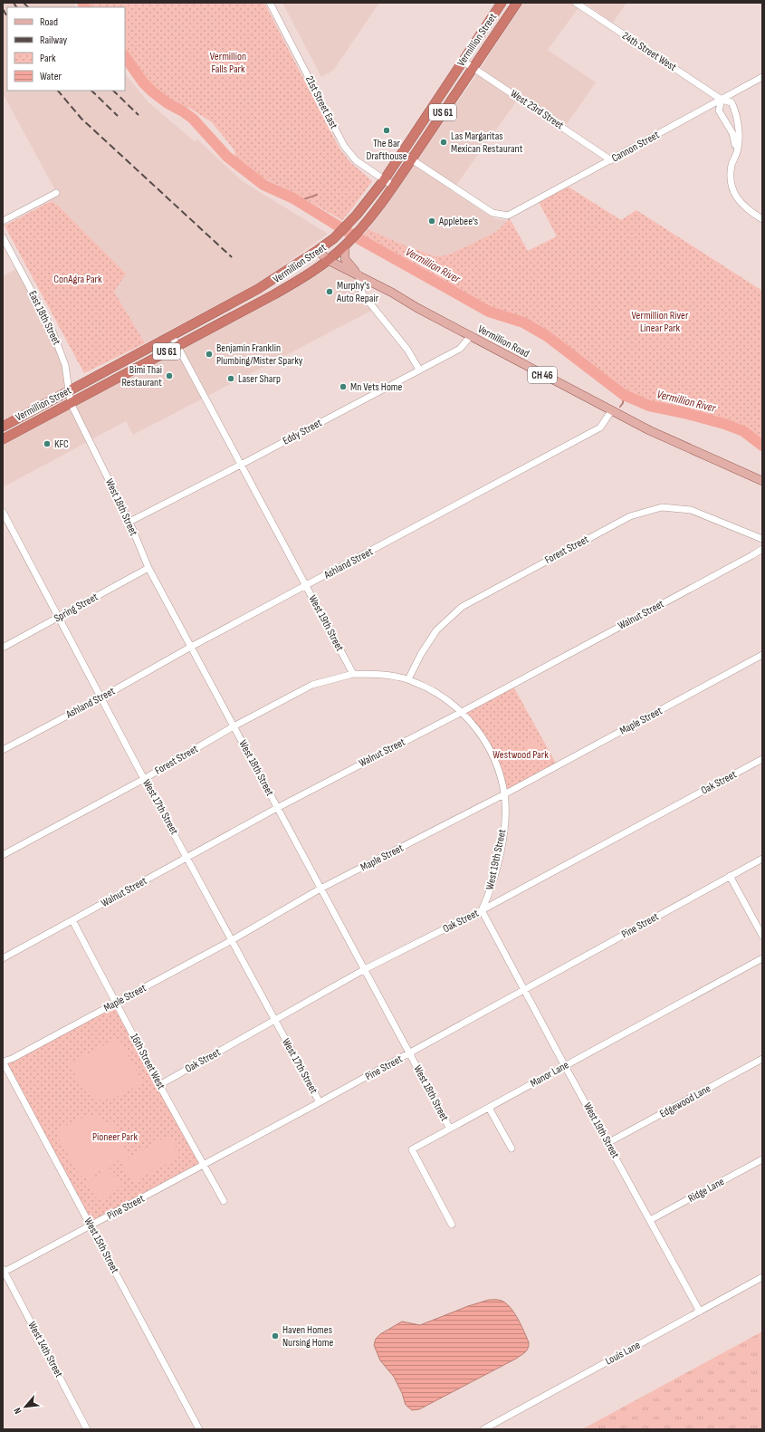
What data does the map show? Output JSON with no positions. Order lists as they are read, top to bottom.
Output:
{
  "streets": {
    "highway": ["Vermillion Street", "US 61"],
    "main road": ["Vermillion Road", "CH 46"],
    "street": [
      "24th Street West",
      "21st Street East",
      "West 23rd Street",
      "Cannon Street",
      "East 18th Street",
      "Eddy Street",
      "West 18th Street",
      "Forest Street",
      "Ashland Street",
      "Spring Street",
      "Walnut Street",
      "West 19th Street",
      "Maple Street",
      "Oak Street",
      "West 17th Street",
      "Pine Street",
      "16th Street West",
      "Manor Lane",
      "Edgewood Lane",
      "Ridge Lane",
      "West 15th Street",
      "West 14th Street",
      "Louis Lane"
    ]
  },
  "crossings": [
    ["Vermillion Street", "21st Street East"],
    ["Vermillion Street", "West 23rd Street"],
    ["Vermillion Street", "Cannon Street"],
    ["Vermillion Street", "East 18th Street"],
    ["Vermillion Street", "Vermillion Road"],
    ["Vermillion Street", "West 18th Street"],
    ["Vermillion Street", "West 19th Street"],
    ["24th Street West", "Cannon Street"],
    ["West 23rd Street", "Cannon Street"],
    ["East 18th Street", "West 18th Street"],
    ["Vermillion Road", "Eddy Street"],
    ["Vermillion Road", "Ashland Street"],
    ["Eddy Street", "West 18th Street"],
    ["Eddy Street", "West 19th Street"],
    ["West 18th Street", "Forest Street"],
    ["West 18th Street", "Ashland Street"],
    ["West 18th Street", "Spring Street"],
    ["West 18th Street", "Walnut Street"],
    ["West 18th Street", "Maple Street"],
    ["West 18th Street", "Oak Street"],
    ["West 18th Street", "Pine Street"],
    ["West 18th Street", "Manor Lane"],
    ["Forest Street", "West 19th Street"],
    ["Forest Street", "West 17th Street"],
    ["Ashland Street", "West 19th Street"],
    ["Ashland Street", "West 17th Street"],
    ["Spring Street", "West 17th Street"],
    ["Walnut Street", "West 19th Street"],
    ["Walnut Street", "West 17th Street"],
    ["Walnut Street", "16th Street West"],
    ["West 19th Street", "Maple Street"],
    ["West 19th Street", "Oak Street"],
    ["West 19th Street", "Pine Street"],
    ["West 19th Street", "Manor Lane"],
    ["West 19th Street", "Edgewood Lane"],
    ["West 19th Street", "Ridge Lane"],
    ["West 19th Street", "Louis Lane"],
    ["Maple Street", "West 17th Street"],
    ["Maple Street", "16th Street West"],
    ["Maple Street", "West 15th Street"],
    ["Oak Street", "West 17th Street"],
    ["Oak Street", "16th Street West"],
    ["West 17th Street", "Pine Street"],
    ["Pine Street", "16th Street West"],
    ["Pine Street", "West 15th Street"],
    ["Pine Street", "West 14th Street"]
  ],
  "water": ["Vermillion River"],
  "parks": [
    "Vermillion Falls Park",
    "ConAgra Park",
    "Vermillion River Linear Park",
    "Westwood Park",
    "Pioneer Park"
  ],
  "places": [
    "The Bar Drafthouse",
    "Las Margaritas Mexican Restaurant",
    "Applebee's",
    "Murphy's Auto Repair",
    "Benjamin Franklin Plumbing/Mister Sparky",
    "Bimi Thai Restaurant",
    "Laser Sharp",
    "Mn Vets Home",
    "KFC",
    "Haven Homes Nursing Home"
  ],
  "legend": [
    "Road",
    "Railway",
    "Park",
    "Water"
  ],
  "north": "bottom left"
}
